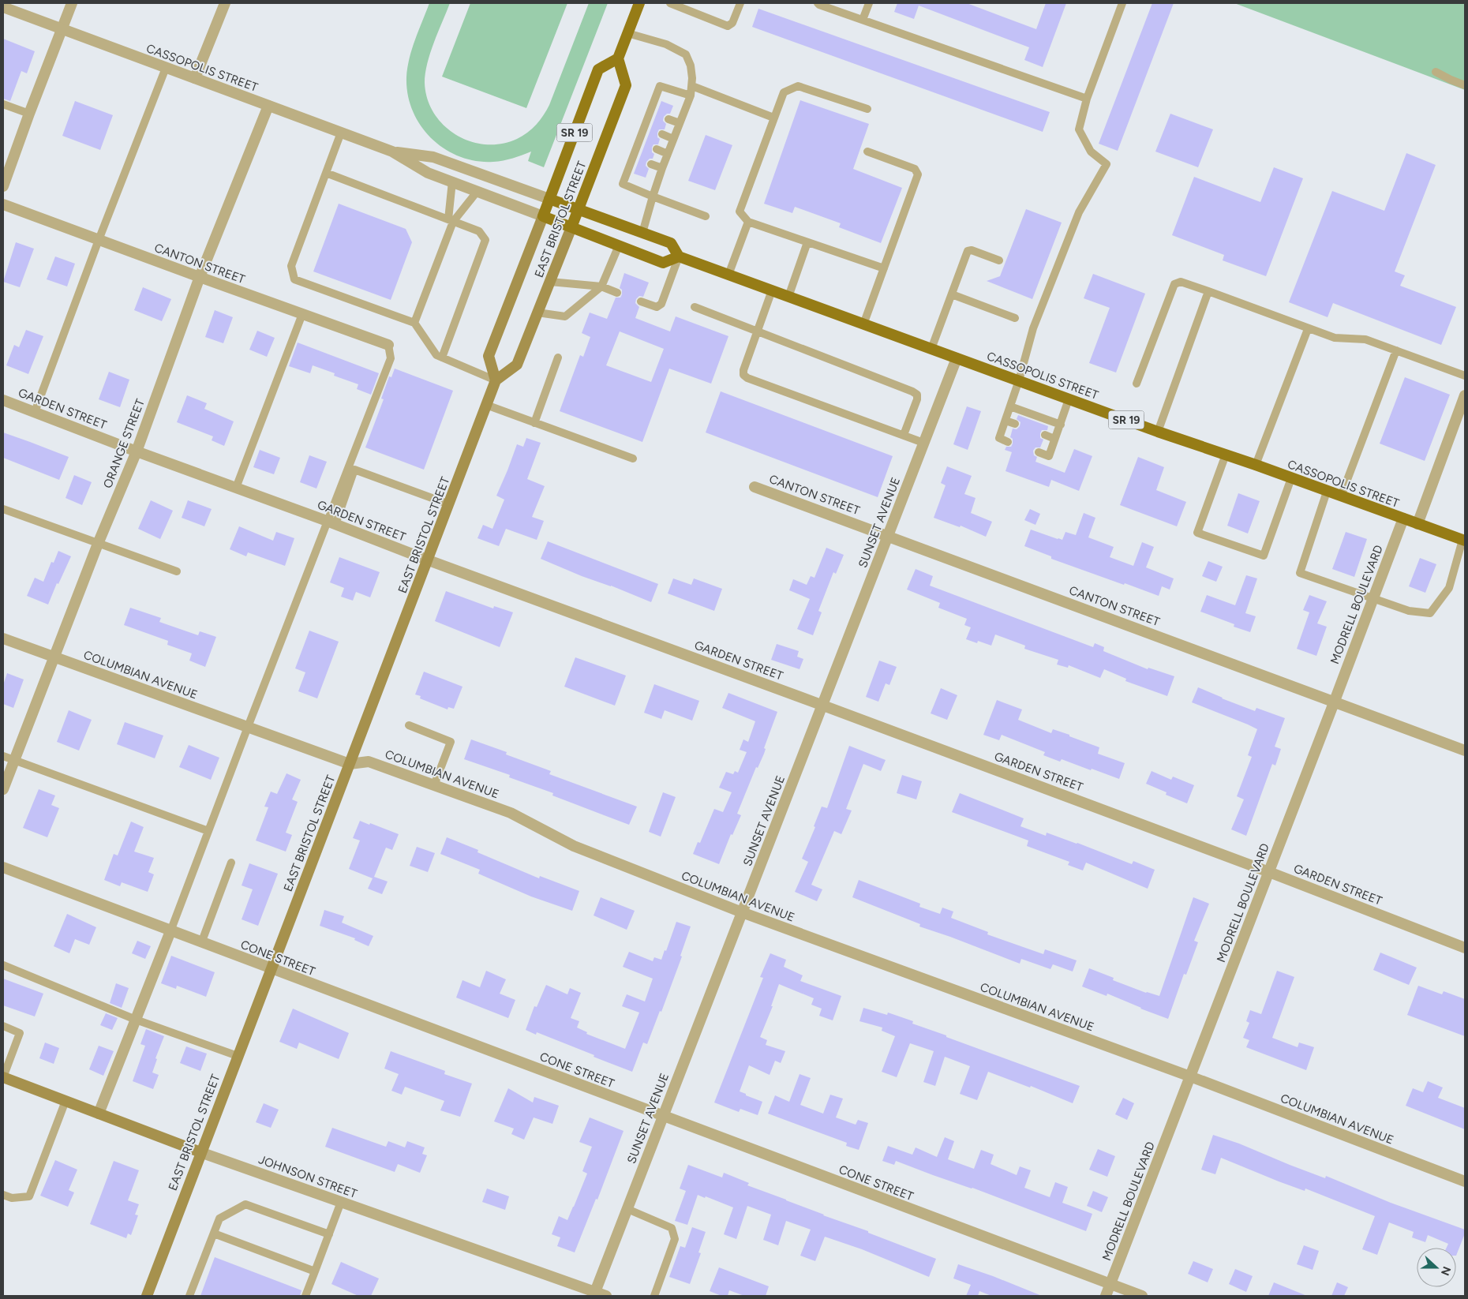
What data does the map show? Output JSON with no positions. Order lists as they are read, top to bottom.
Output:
{
  "streets": {
    "main road": [
      "CASSOPOLIS STREET",
      "SR 19",
      "EAST BRISTOL STREET",
      "JOHNSON STREET"
    ],
    "street": [
      "CANTON STREET",
      "GARDEN STREET",
      "ORANGE STREET",
      "SUNSET AVENUE",
      "MODRELL BOULEVARD",
      "COLUMBIAN AVENUE",
      "CONE STREET"
    ]
  },
  "crossings": [
    ["CASSOPOLIS STREET", "EAST BRISTOL STREET"],
    ["CASSOPOLIS STREET", "ORANGE STREET"],
    ["CASSOPOLIS STREET", "SUNSET AVENUE"],
    ["CASSOPOLIS STREET", "MODRELL BOULEVARD"],
    ["EAST BRISTOL STREET", "GARDEN STREET"],
    ["EAST BRISTOL STREET", "COLUMBIAN AVENUE"],
    ["EAST BRISTOL STREET", "CONE STREET"],
    ["EAST BRISTOL STREET", "JOHNSON STREET"],
    ["CANTON STREET", "ORANGE STREET"],
    ["CANTON STREET", "SUNSET AVENUE"],
    ["CANTON STREET", "MODRELL BOULEVARD"],
    ["GARDEN STREET", "ORANGE STREET"],
    ["GARDEN STREET", "SUNSET AVENUE"],
    ["GARDEN STREET", "MODRELL BOULEVARD"],
    ["ORANGE STREET", "COLUMBIAN AVENUE"],
    ["SUNSET AVENUE", "COLUMBIAN AVENUE"],
    ["SUNSET AVENUE", "CONE STREET"],
    ["SUNSET AVENUE", "JOHNSON STREET"],
    ["MODRELL BOULEVARD", "COLUMBIAN AVENUE"],
    ["MODRELL BOULEVARD", "CONE STREET"]
  ],
  "north": "right"
}
